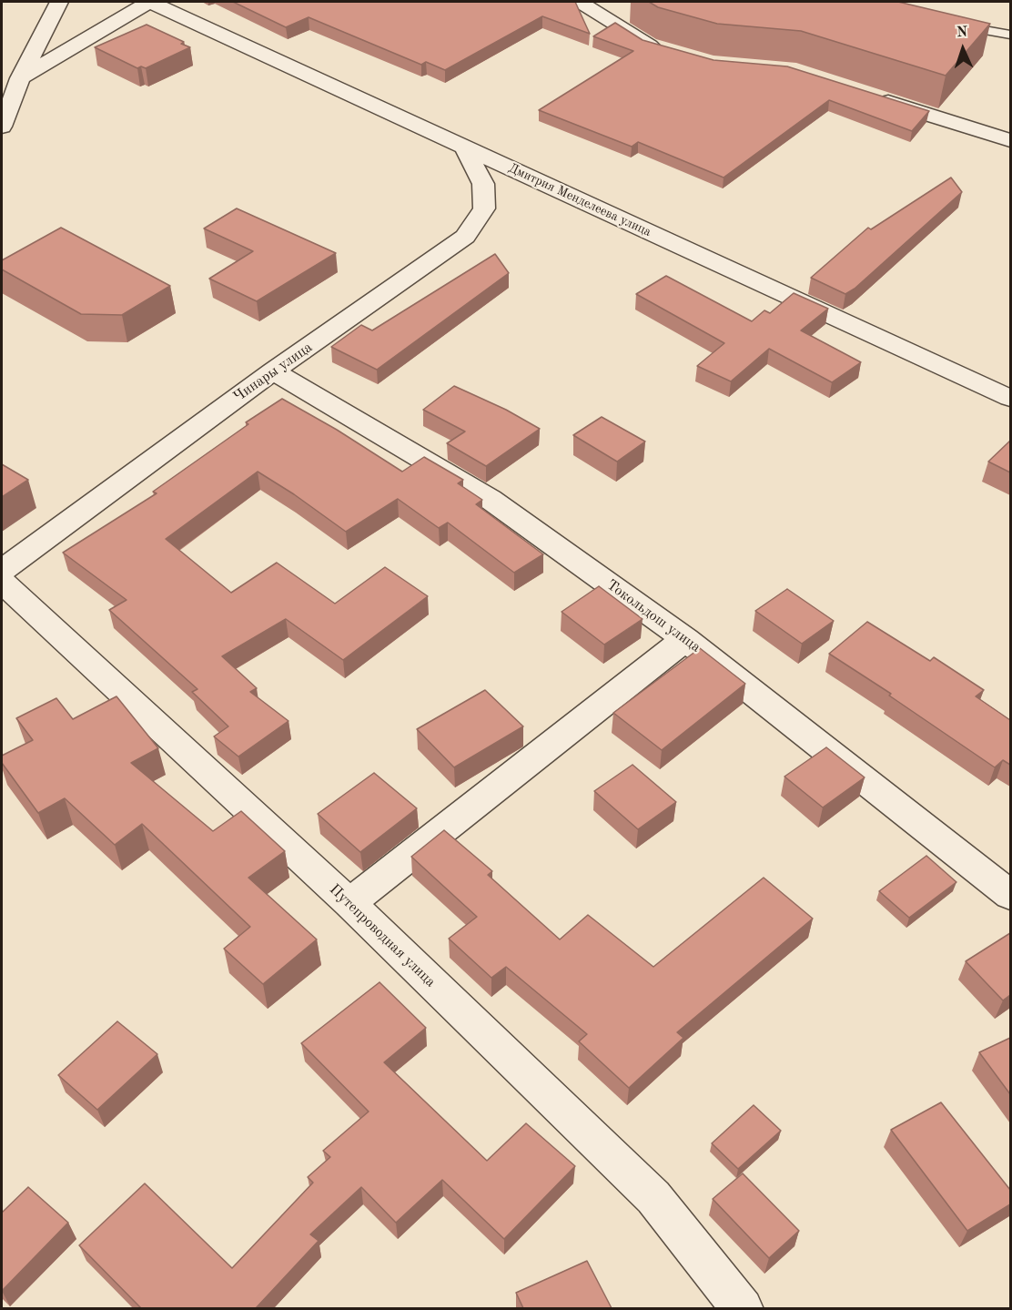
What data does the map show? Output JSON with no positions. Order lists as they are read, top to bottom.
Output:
{
  "streets": {
    "street": [
      "Дмитрия Менделеева улица",
      "Чинары улица",
      "Токольдош улица",
      "Путепроводная улица"
    ]
  },
  "crossings": [
    ["Дмитрия Менделеева улица", "Чинары улица"],
    ["Чинары улица", "Токольдош улица"]
  ],
  "north": "top"
}
